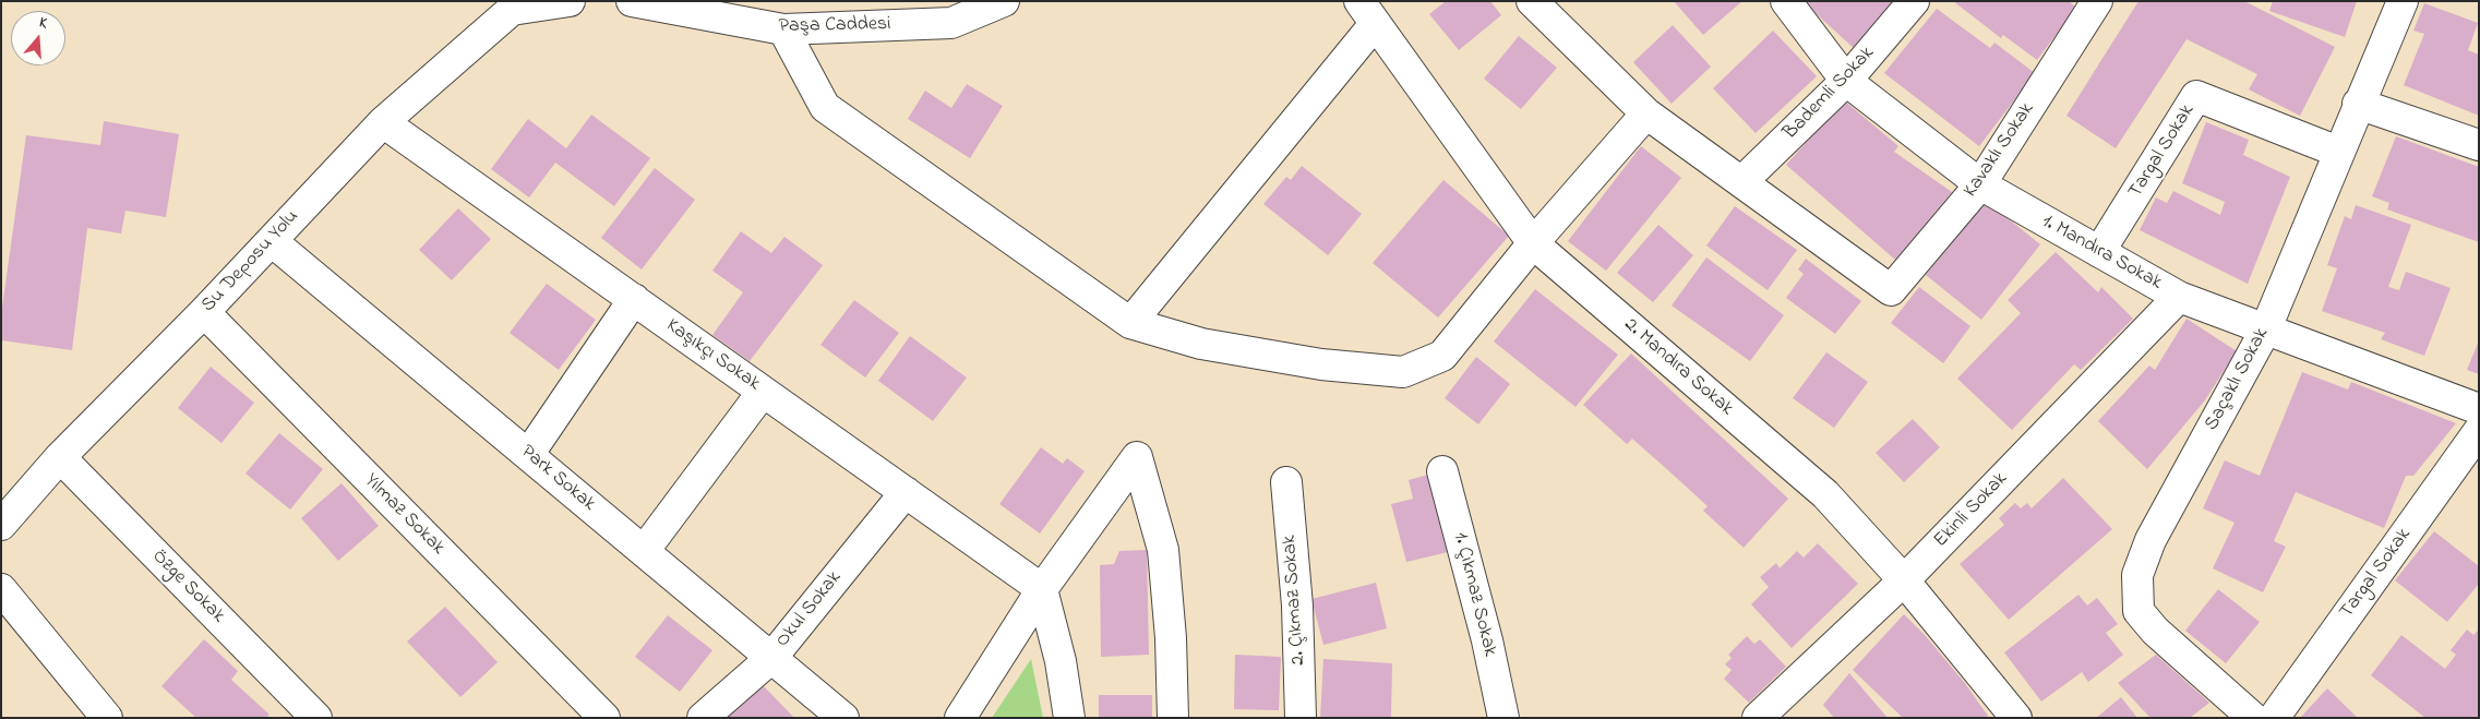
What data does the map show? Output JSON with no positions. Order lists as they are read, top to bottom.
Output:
{
  "streets": {
    "street": [
      "Paşa Caddesi",
      "Bademli Sokak",
      "Kavaklı Sokak",
      "Targal Sokak",
      "1. Mandıra Sokak",
      "Su Deposu Yolu",
      "Kaşıkçı Sokak",
      "2. Mandıra Sokak",
      "Saçaklı Sokak",
      "Park Sokak",
      "Ekinli Sokak",
      "Yılmaz Sokak",
      "Özge Sokak",
      "1. Çıkmaz Sokak",
      "2. Çıkmaz Sokak",
      "Okul Sokak"
    ]
  },
  "crossings": [
    ["Bademli Sokak", "Kavaklı Sokak"],
    ["Bademli Sokak", "1. Mandıra Sokak"],
    ["Kavaklı Sokak", "1. Mandıra Sokak"],
    ["Targal Sokak", "1. Mandıra Sokak"],
    ["Targal Sokak", "Saçaklı Sokak"],
    ["1. Mandıra Sokak", "Saçaklı Sokak"],
    ["1. Mandıra Sokak", "Ekinli Sokak"],
    ["Su Deposu Yolu", "Kaşıkçı Sokak"],
    ["Su Deposu Yolu", "Park Sokak"],
    ["Su Deposu Yolu", "Yılmaz Sokak"],
    ["Su Deposu Yolu", "Özge Sokak"],
    ["Kaşıkçı Sokak", "Okul Sokak"],
    ["2. Mandıra Sokak", "Ekinli Sokak"],
    ["Park Sokak", "Okul Sokak"]
  ],
  "north": "top"
}
